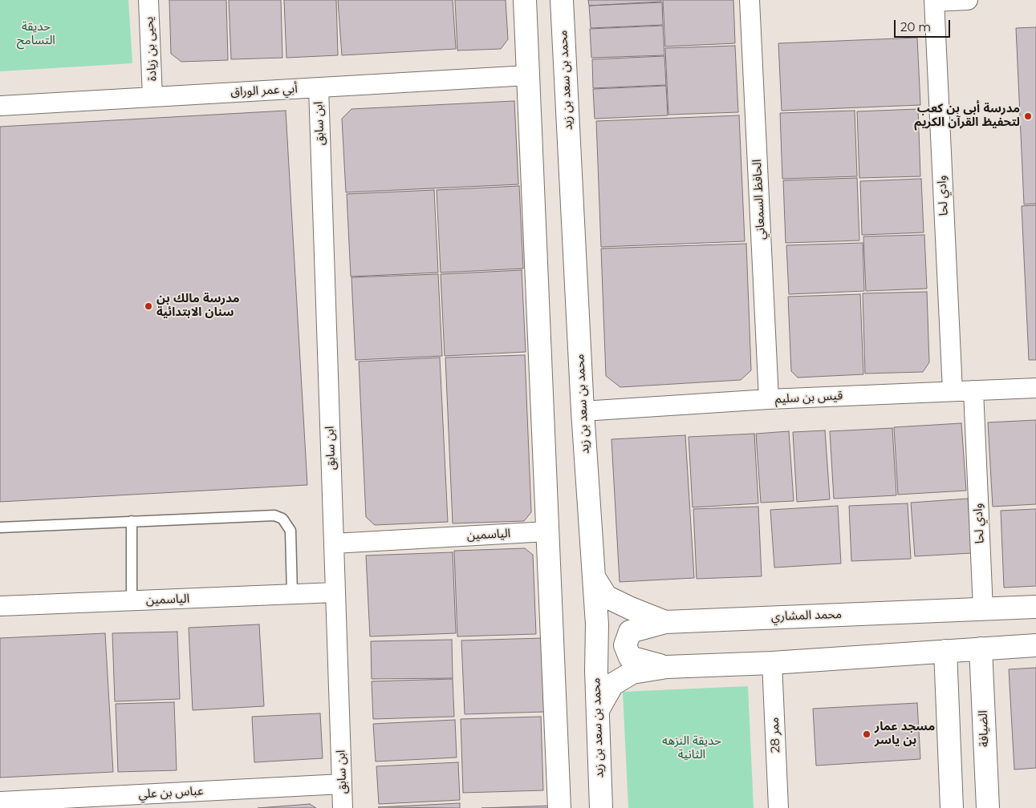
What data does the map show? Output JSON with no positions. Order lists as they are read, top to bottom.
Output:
{
  "streets": {
    "street": [
      "يحيى بن زيادة",
      "محمد بن سعد بن زيد",
      "أبي عمر الوراق",
      "ابن سابق",
      "وادي لحا",
      "الحافظ السمعاني",
      "قيس بن سليم",
      "الياسمين",
      "محمد المشاري",
      "الضيافة",
      "ممر 28",
      "عباس بن علي"
    ]
  },
  "crossings": [
    ["يحيى بن زيادة", "أبي عمر الوراق"],
    ["محمد بن سعد بن زيد", "قيس بن سليم"],
    ["محمد بن سعد بن زيد", "محمد المشاري"],
    ["أبي عمر الوراق", "ابن سابق"],
    ["ابن سابق", "الياسمين"],
    ["ابن سابق", "عباس بن علي"],
    ["وادي لحا", "قيس بن سليم"],
    ["وادي لحا", "محمد المشاري"],
    ["الحافظ السمعاني", "قيس بن سليم"]
  ],
  "parks": ["حديقة التسامح", "حديقة النزهه الثانية"],
  "places": ["مدرسة أبي بن كعب لتحفيظ القرآن الكريم", "مدرسة مالك بن سنان الابتدائية", "مسجد عمار بن ياسر"],
  "scale_bar": "20 m"
}
